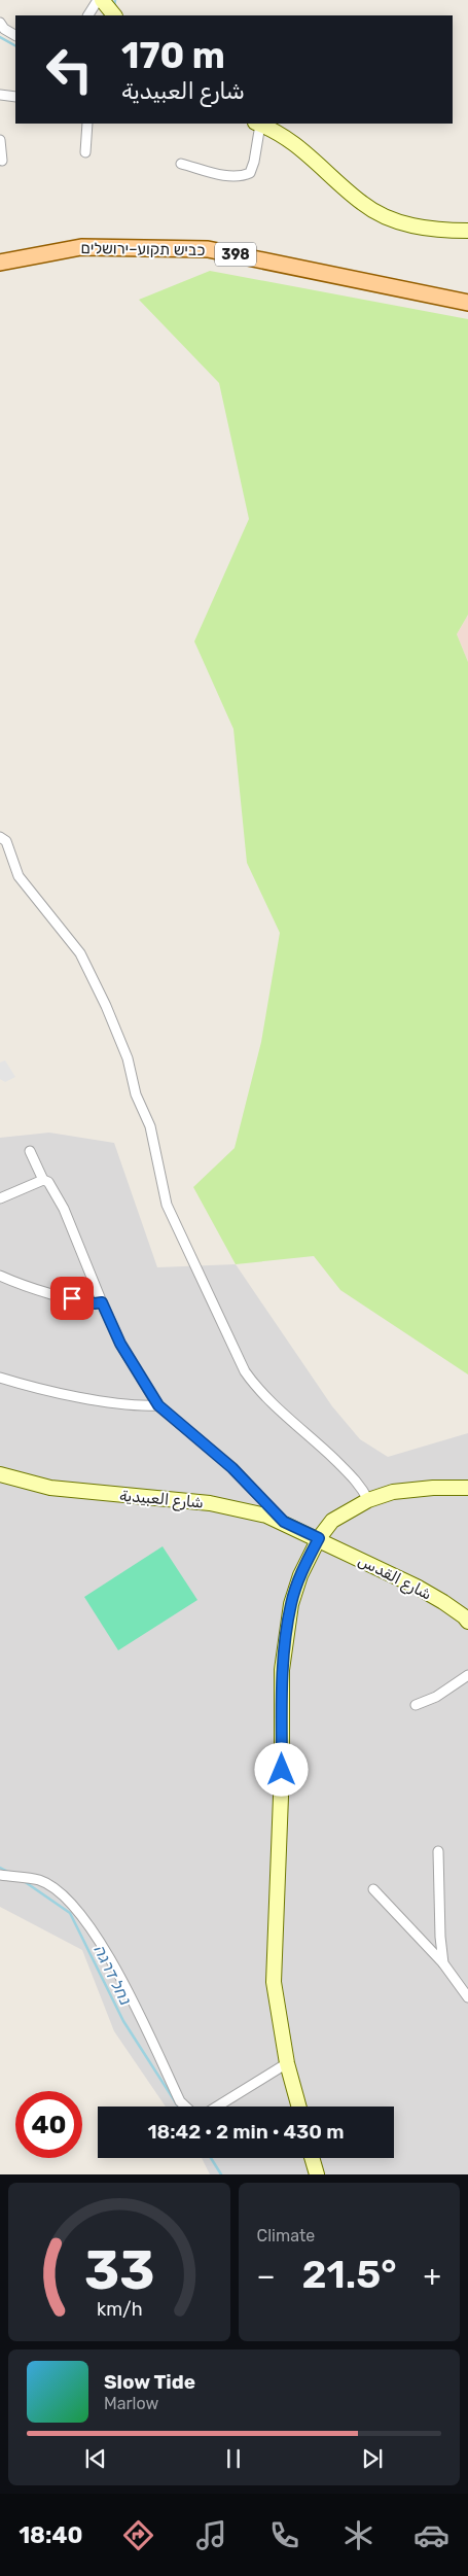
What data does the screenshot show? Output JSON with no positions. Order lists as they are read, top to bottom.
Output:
{
  "streets": {
    "main road": ["כביש תקוע–ירושלים", "398"],
    "street": ["شارع العبيدية", "شارع القدس"]
  },
  "crossings": [
    ["شارع العبيدية", "شارع القدس"]
  ],
  "water": ["נחל דרגה"],
  "page": {
    "turn": ["170 m", "شارع العبيدية"],
    "limit": "40",
    "trip": "18:42 · 2 min · 430 m",
    "tile": "Climate",
    "heat": ["−", "21.5°", "+"],
    "song": ["Slow Tide", "Marlow"],
    "tabs": "18:40",
    "gauge": ["33", "km/h"]
  }
}
